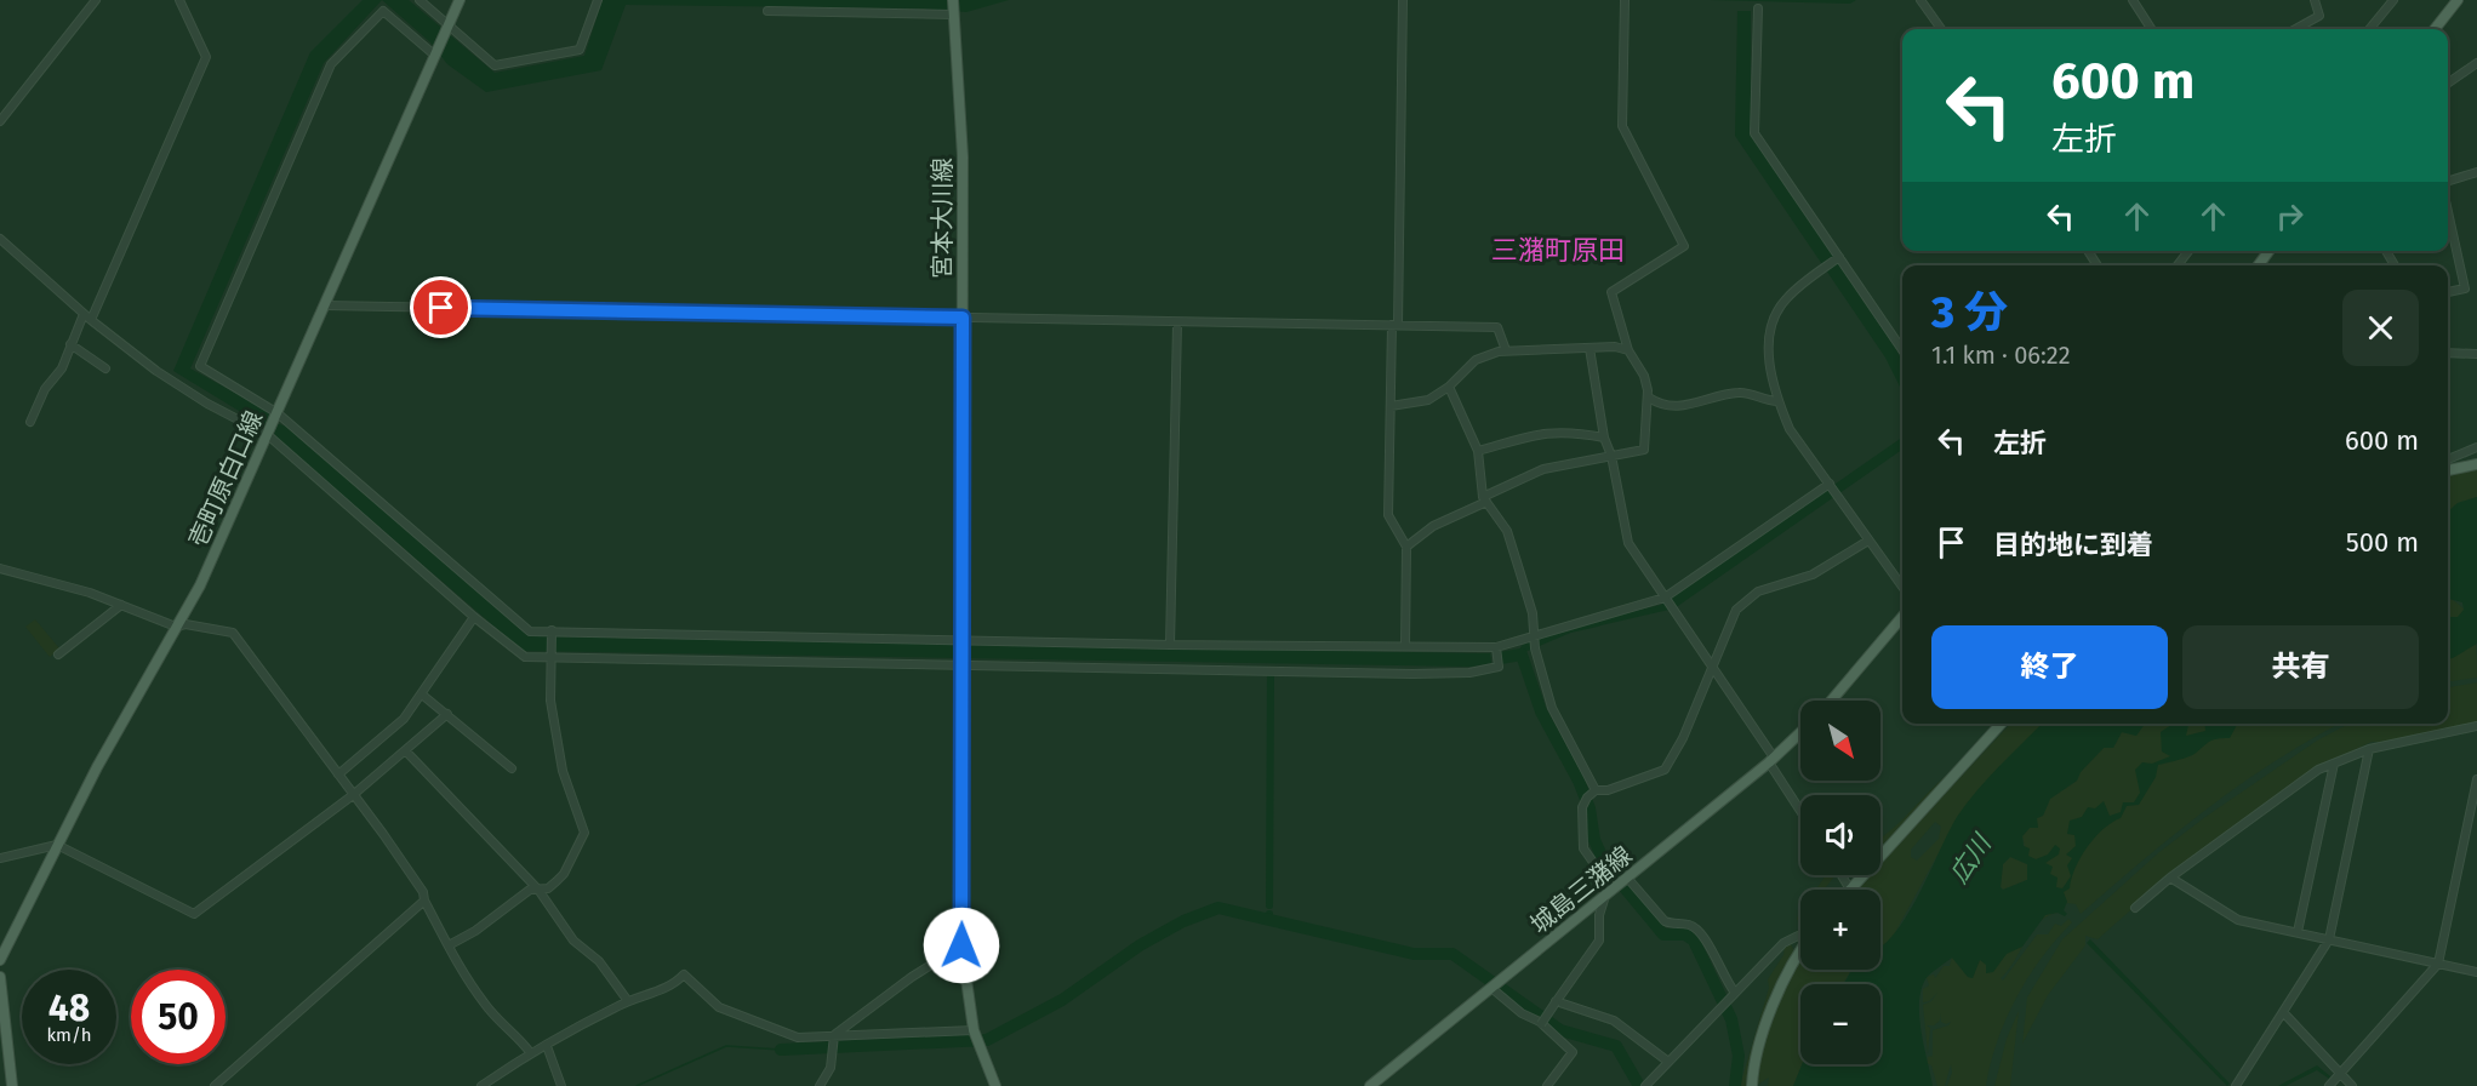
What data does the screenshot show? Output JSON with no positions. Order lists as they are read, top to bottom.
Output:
{
  "streets": {
    "main road": ["宮本大川線", "壱町原白口線", "城島三潴線"]
  },
  "districts": ["三潴町原田"],
  "water": ["広川"],
  "north": "bottom right",
  "page": {
    "turn": ["600 m", "左折"],
    "heading": ["3 分", "1.1 km · 06:22"],
    "list": [
      {
        "name": "左折",
        "value": "600 m"
      },
      {
        "name": "目的地に到着",
        "value": "500 m"
      }
    ],
    "buttons": ["終了", "共有"],
    "map_buttons": ["+", "−"],
    "speed": "48 km/h",
    "limit": "50"
  }
}
